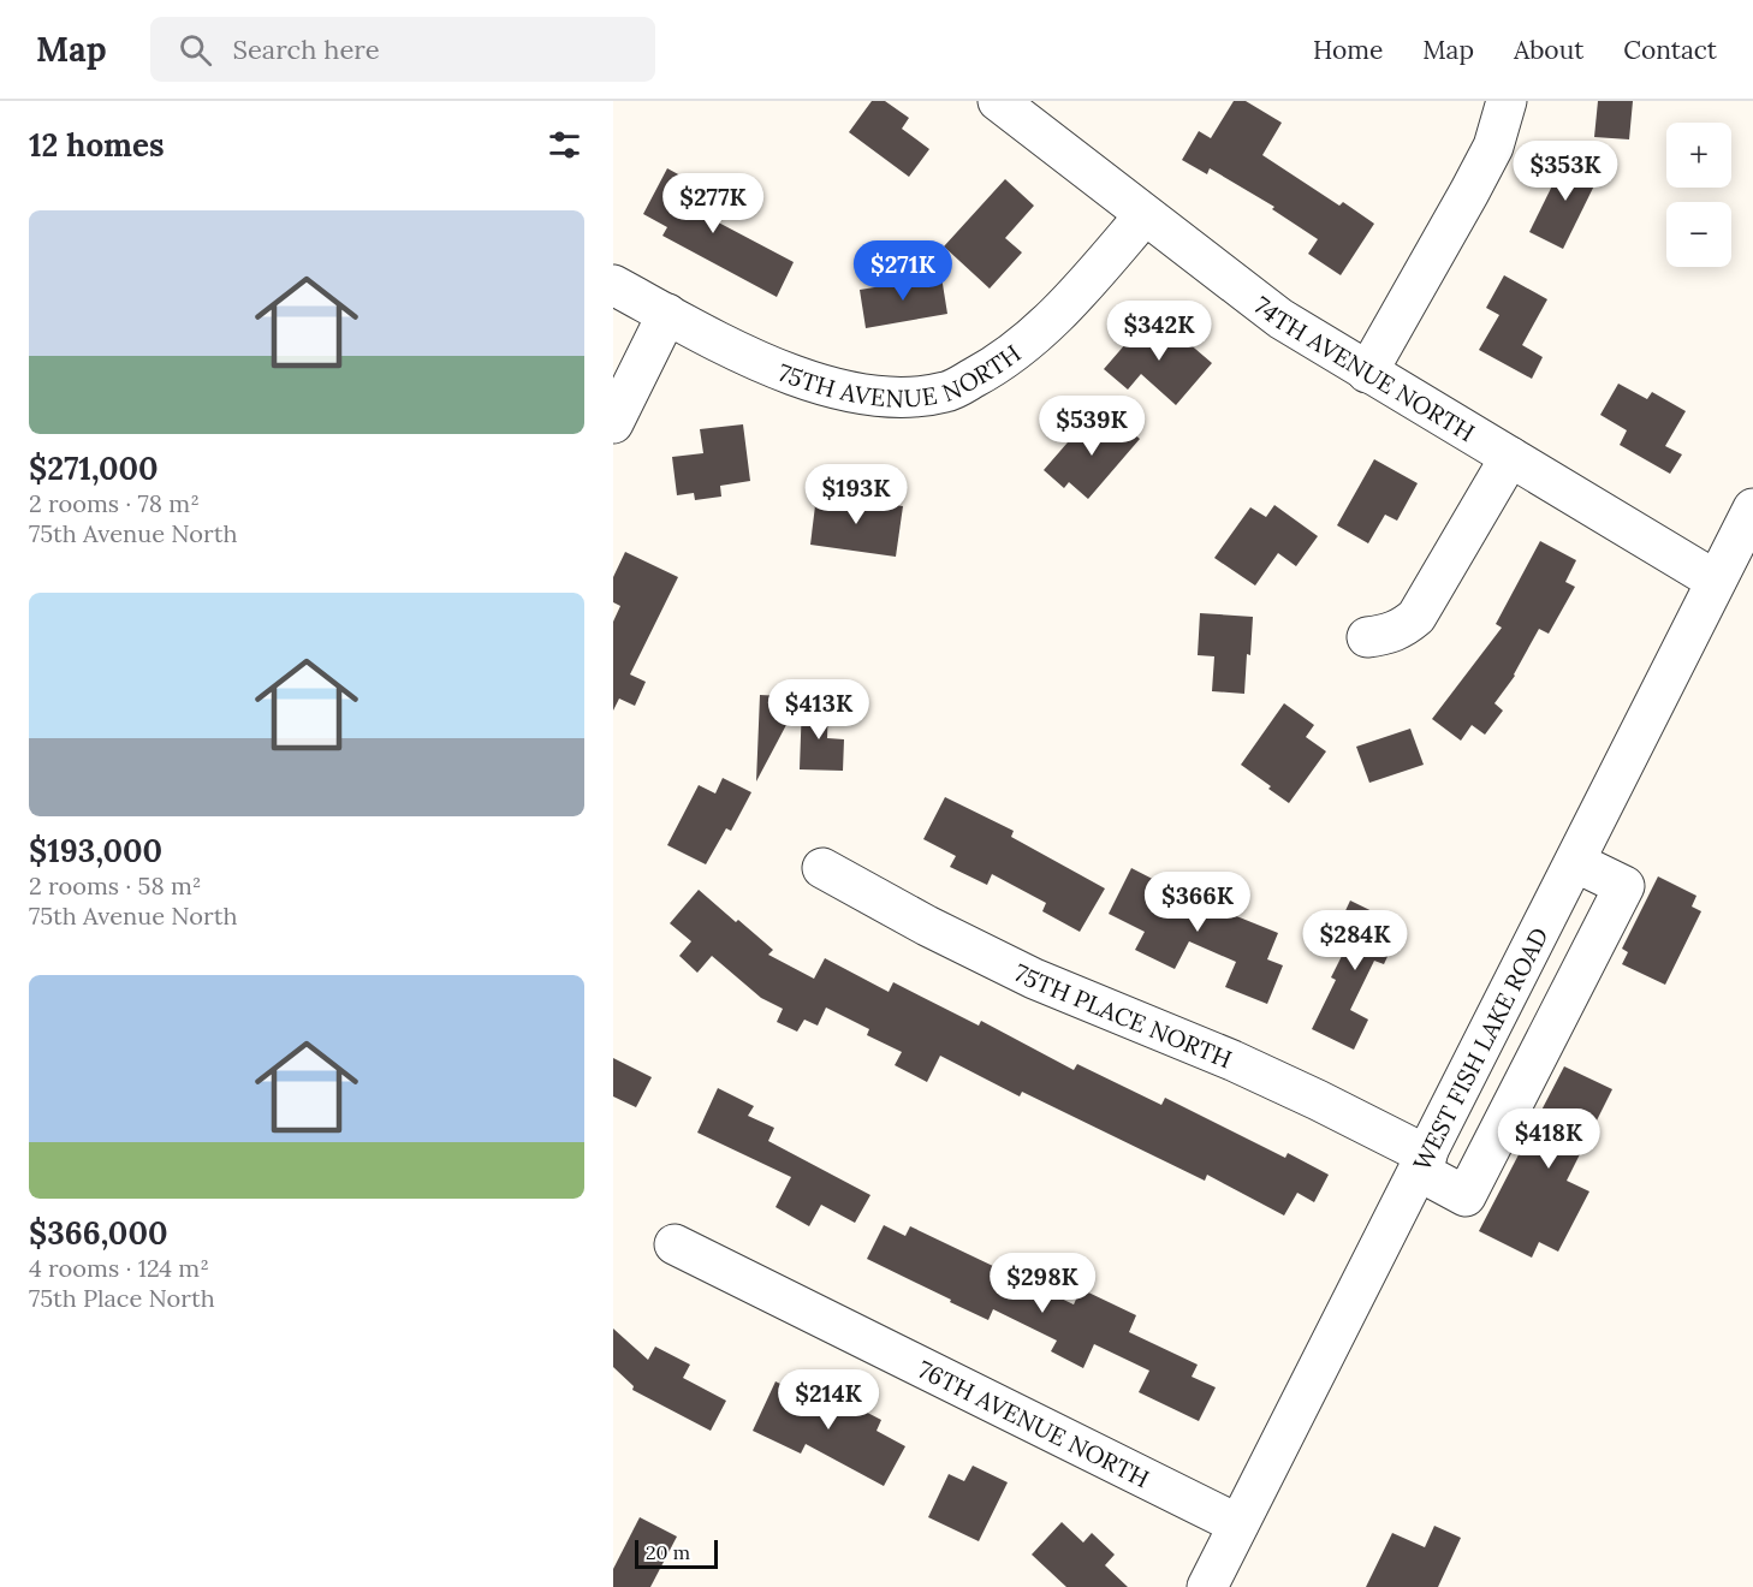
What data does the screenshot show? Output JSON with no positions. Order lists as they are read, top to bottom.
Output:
{
  "streets": {
    "street": [
      "75TH AVENUE NORTH",
      "74TH AVENUE NORTH",
      "75TH PLACE NORTH",
      "WEST FISH LAKE ROAD",
      "76TH AVENUE NORTH"
    ]
  },
  "crossings": [
    ["75TH AVENUE NORTH", "74TH AVENUE NORTH"],
    ["74TH AVENUE NORTH", "WEST FISH LAKE ROAD"],
    ["75TH PLACE NORTH", "WEST FISH LAKE ROAD"],
    ["WEST FISH LAKE ROAD", "76TH AVENUE NORTH"]
  ],
  "scale_bar": "20 m",
  "page": {
    "header": "Map",
    "search": "Search here",
    "nav": [
      "Home",
      "Map",
      "About",
      "Contact"
    ],
    "heading": "12 homes",
    "map_buttons": ["+", "−"],
    "price": [
      "$353K",
      "$277K",
      "$271K",
      "$342K",
      "$539K",
      "$193K",
      "$413K",
      "$366K",
      "$284K",
      "$418K",
      "$298K",
      "$214K"
    ],
    "list": [
      {
        "name": "$271,000",
        "note": "2 rooms · 78 m² · 75th Avenue North"
      },
      {
        "name": "$193,000",
        "note": "2 rooms · 58 m² · 75th Avenue North"
      },
      {
        "name": "$366,000",
        "note": "4 rooms · 124 m² · 75th Place North"
      }
    ],
    "scale": "20 m"
  }
}
